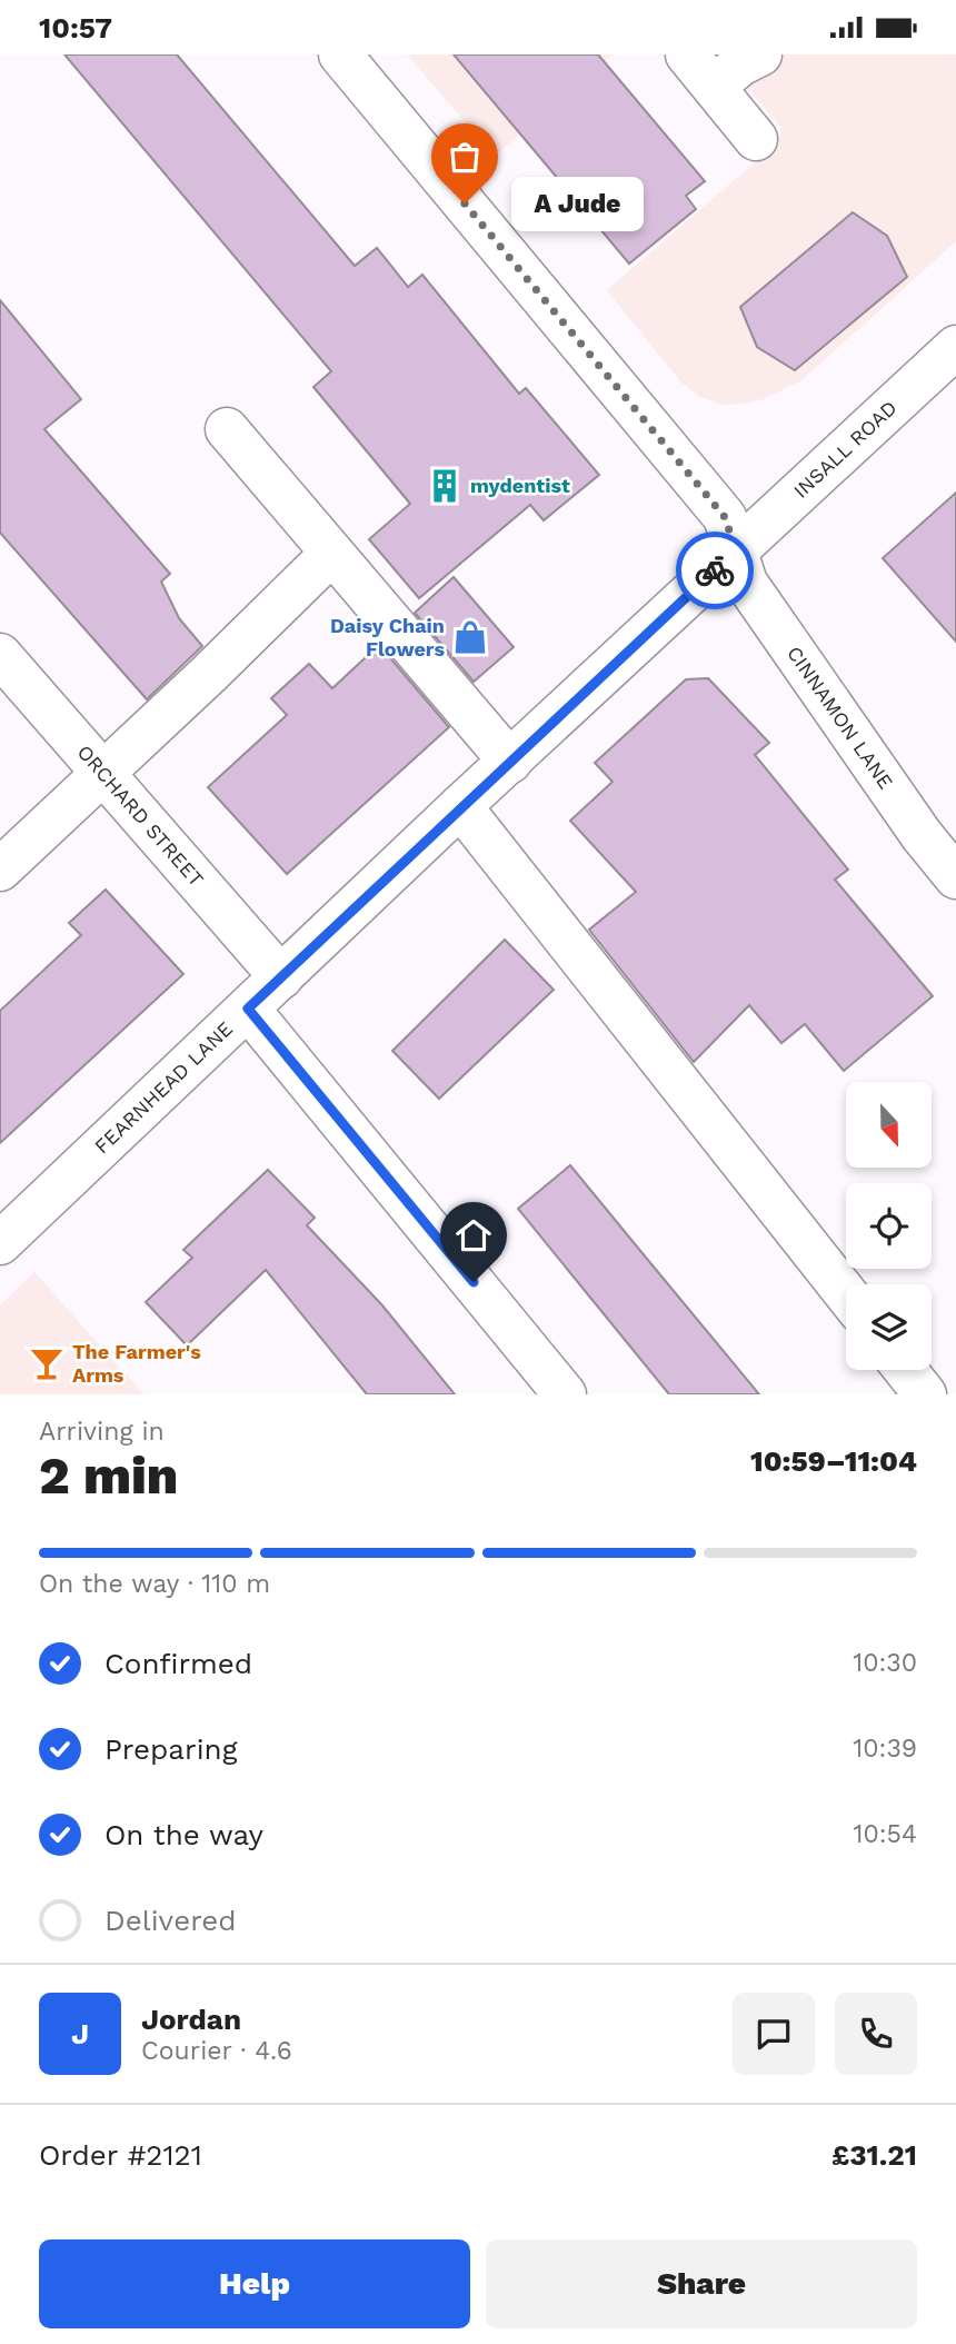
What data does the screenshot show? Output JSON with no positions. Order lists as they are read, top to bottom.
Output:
{
  "streets": {
    "street": [
      "INSALL ROAD",
      "CINNAMON LANE",
      "ORCHARD STREET",
      "FEARNHEAD LANE"
    ]
  },
  "crossings": [
    ["INSALL ROAD", "CINNAMON LANE"],
    ["INSALL ROAD", "FEARNHEAD LANE"],
    ["CINNAMON LANE", "FEARNHEAD LANE"],
    ["ORCHARD STREET", "FEARNHEAD LANE"]
  ],
  "places": {
    "other": ["A Jude"],
    "building": ["mydentist"],
    "shop": ["Daisy Chain Flowers"],
    "bar": ["The Farmer's Arms"]
  },
  "north": "bottom",
  "page": {
    "status": "10:57",
    "bubble": "A Jude",
    "heading": ["2 min", "Arriving in", "10:59–11:04"],
    "panel": [
      "Jordan",
      "Courier · 4.6",
      "Order #2121",
      "£31.21"
    ],
    "bar": "On the way · 110 m",
    "list": [
      ["Confirmed", "10:30"],
      ["Preparing", "10:39"],
      ["On the way", "10:54"],
      "Delivered"
    ],
    "round": "J",
    "buttons": ["Help", "Share"]
  }
}
